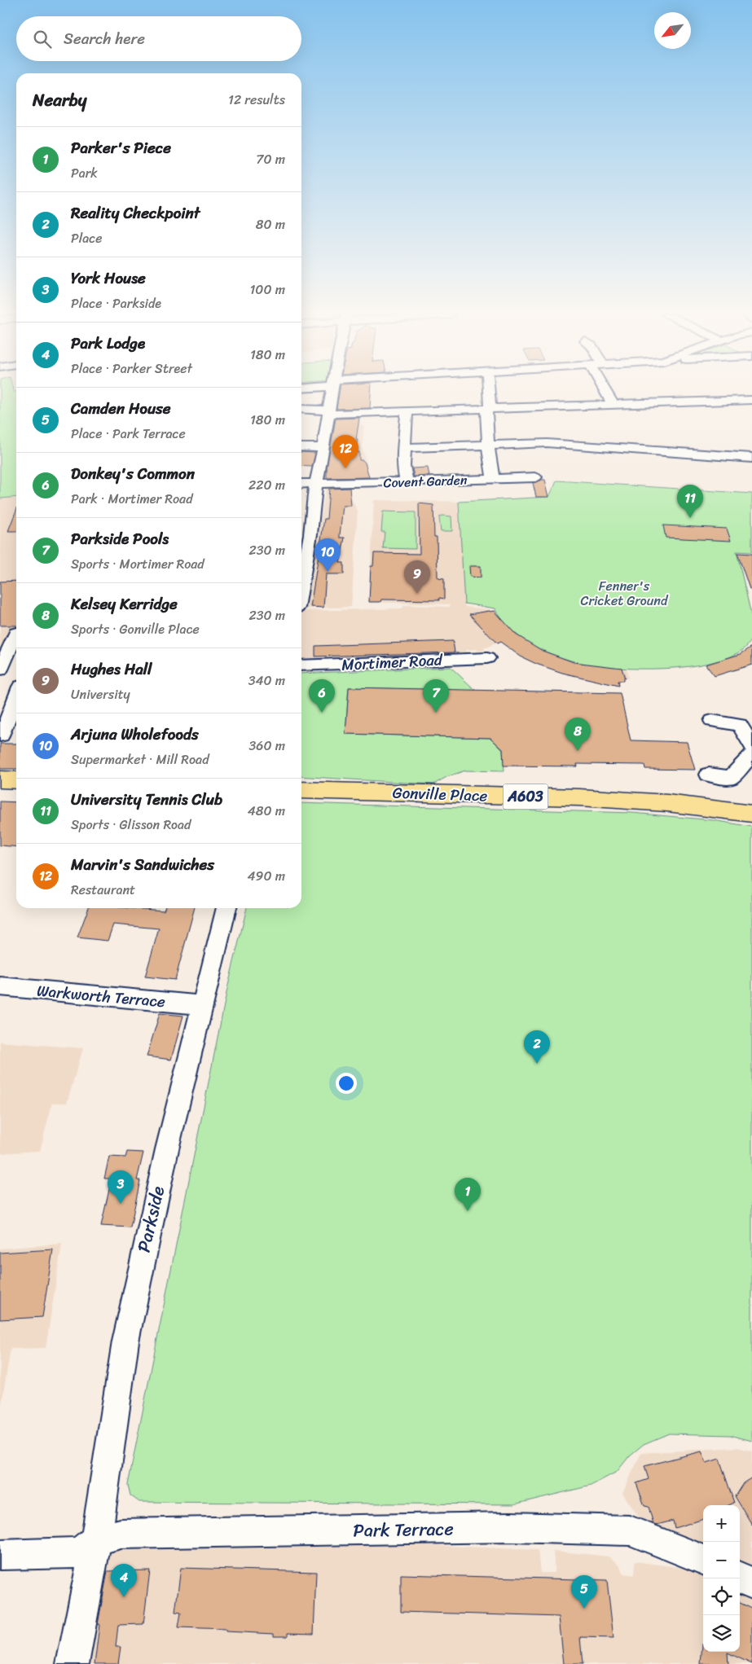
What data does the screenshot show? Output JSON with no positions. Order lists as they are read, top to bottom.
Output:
{
  "streets": {
    "main road": ["Gonville Place", "A603"],
    "street": [
      "Covent Garden",
      "Mortimer Road",
      "Warkworth Terrace",
      "Parkside",
      "Park Terrace"
    ]
  },
  "crossings": [
    ["Warkworth Terrace", "Parkside"],
    ["Parkside", "Park Terrace"]
  ],
  "parks": ["Fenner's Cricket Ground"],
  "north": "bottom left",
  "page": {
    "search": "Search here",
    "heading": ["Nearby", "12 results"],
    "list": [
      {
        "mark": "1",
        "name": "Parker's Piece",
        "note": "Park",
        "value": "70 m"
      },
      {
        "mark": "2",
        "name": "Reality Checkpoint",
        "note": "Place",
        "value": "80 m"
      },
      {
        "mark": "3",
        "name": "York House",
        "note": "Place · Parkside",
        "value": "100 m"
      },
      {
        "mark": "4",
        "name": "Park Lodge",
        "note": "Place · Parker Street",
        "value": "180 m"
      },
      {
        "mark": "5",
        "name": "Camden House",
        "note": "Place · Park Terrace",
        "value": "180 m"
      },
      {
        "mark": "6",
        "name": "Donkey's Common",
        "note": "Park · Mortimer Road",
        "value": "220 m"
      },
      {
        "mark": "7",
        "name": "Parkside Pools",
        "note": "Sports · Mortimer Road",
        "value": "230 m"
      },
      {
        "mark": "8",
        "name": "Kelsey Kerridge",
        "note": "Sports · Gonville Place",
        "value": "230 m"
      },
      {
        "mark": "9",
        "name": "Hughes Hall",
        "note": "University",
        "value": "340 m"
      },
      {
        "mark": "10",
        "name": "Arjuna Wholefoods",
        "note": "Supermarket · Mill Road",
        "value": "360 m"
      },
      {
        "mark": "11",
        "name": "University Tennis Club",
        "note": "Sports · Glisson Road",
        "value": "480 m"
      },
      {
        "mark": "12",
        "name": "Marvin's Sandwiches",
        "note": "Restaurant",
        "value": "490 m"
      }
    ],
    "pins": [
      "12",
      "11",
      "10",
      "9",
      "6",
      "7",
      "8",
      "2",
      "3",
      "1",
      "4",
      "5"
    ],
    "map_buttons": ["+", "−"]
  }
}
